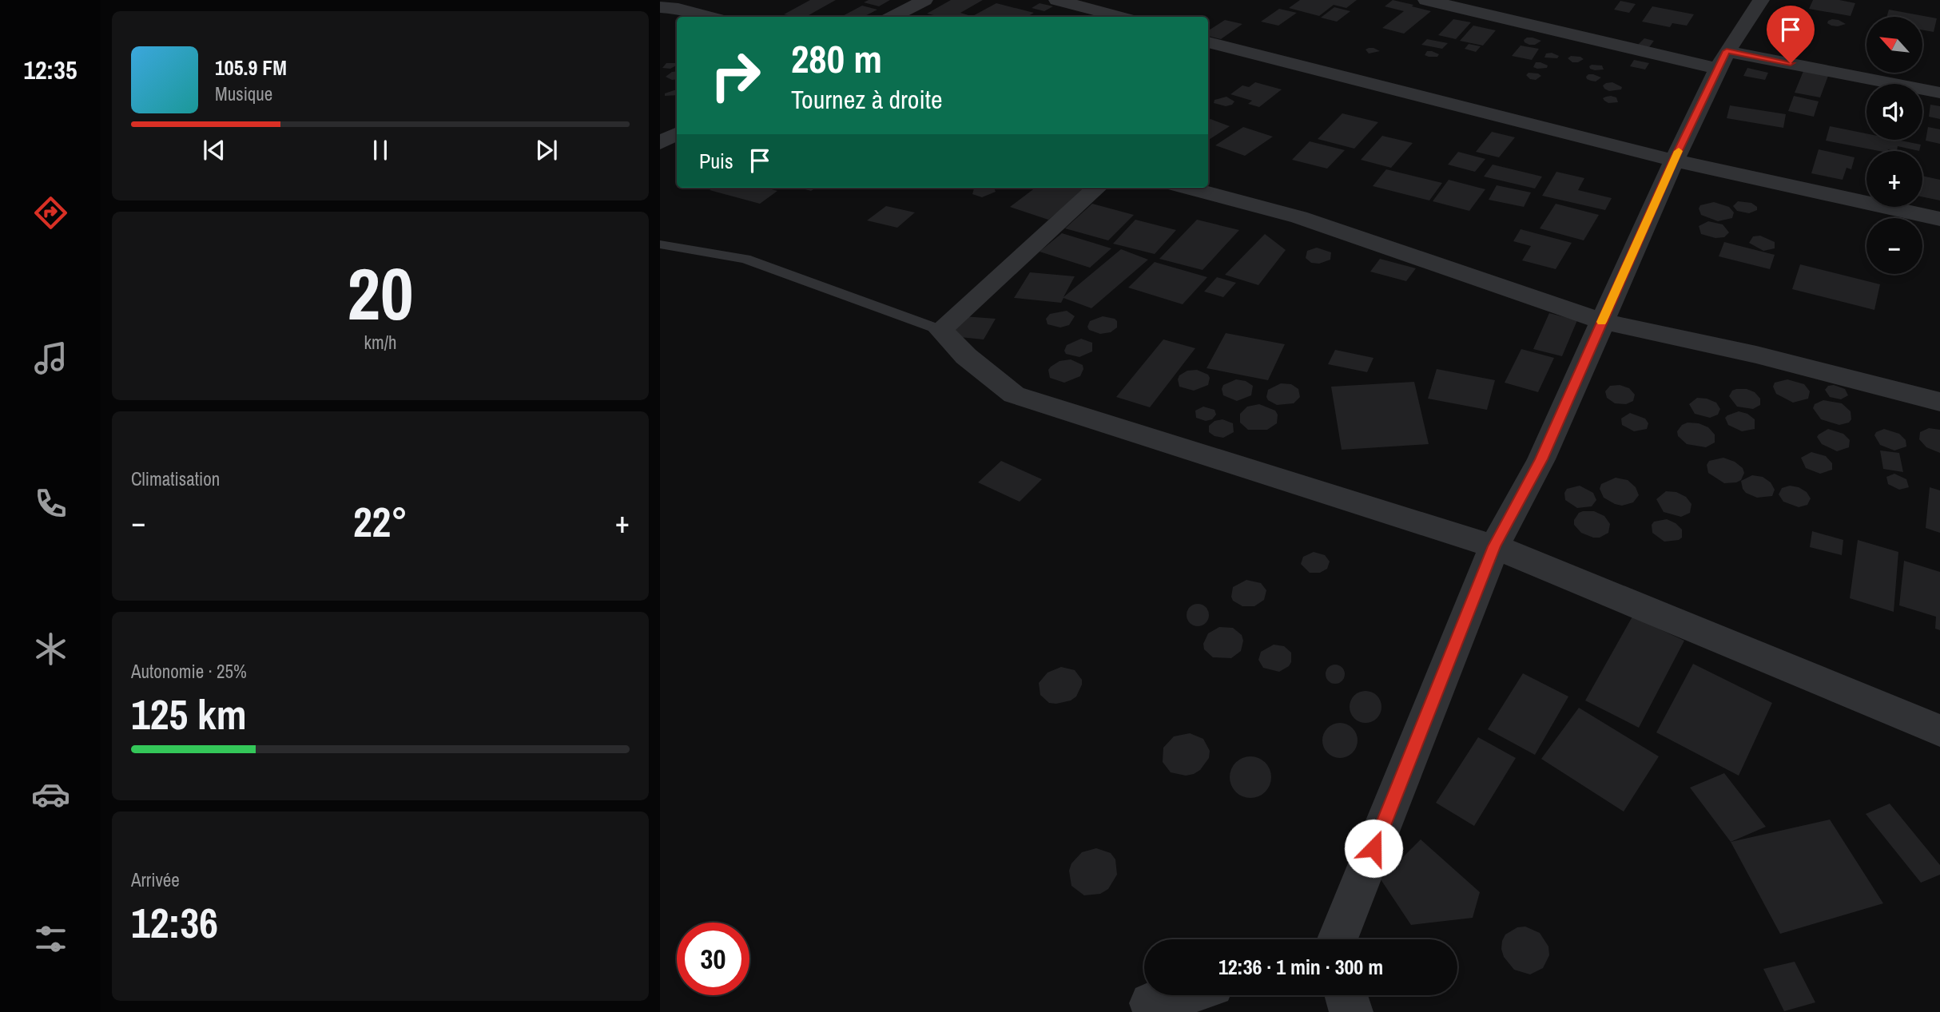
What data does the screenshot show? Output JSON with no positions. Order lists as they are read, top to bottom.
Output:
{
  "north": "top left",
  "page": {
    "tabs": "12:35",
    "map_buttons": ["+", "−"],
    "turn": ["280 m", "Tournez à droite"],
    "song": ["105.9 FM", "Musique"],
    "then": "Puis",
    "tile": [
      ["20", "km/h"],
      "Climatisation",
      ["Autonomie · 25%", "125 km"],
      ["Arrivée", "12:36"]
    ],
    "heat": ["−", "22°", "+"],
    "limit": "30",
    "trip": "12:36 · 1 min · 300 m"
  }
}
